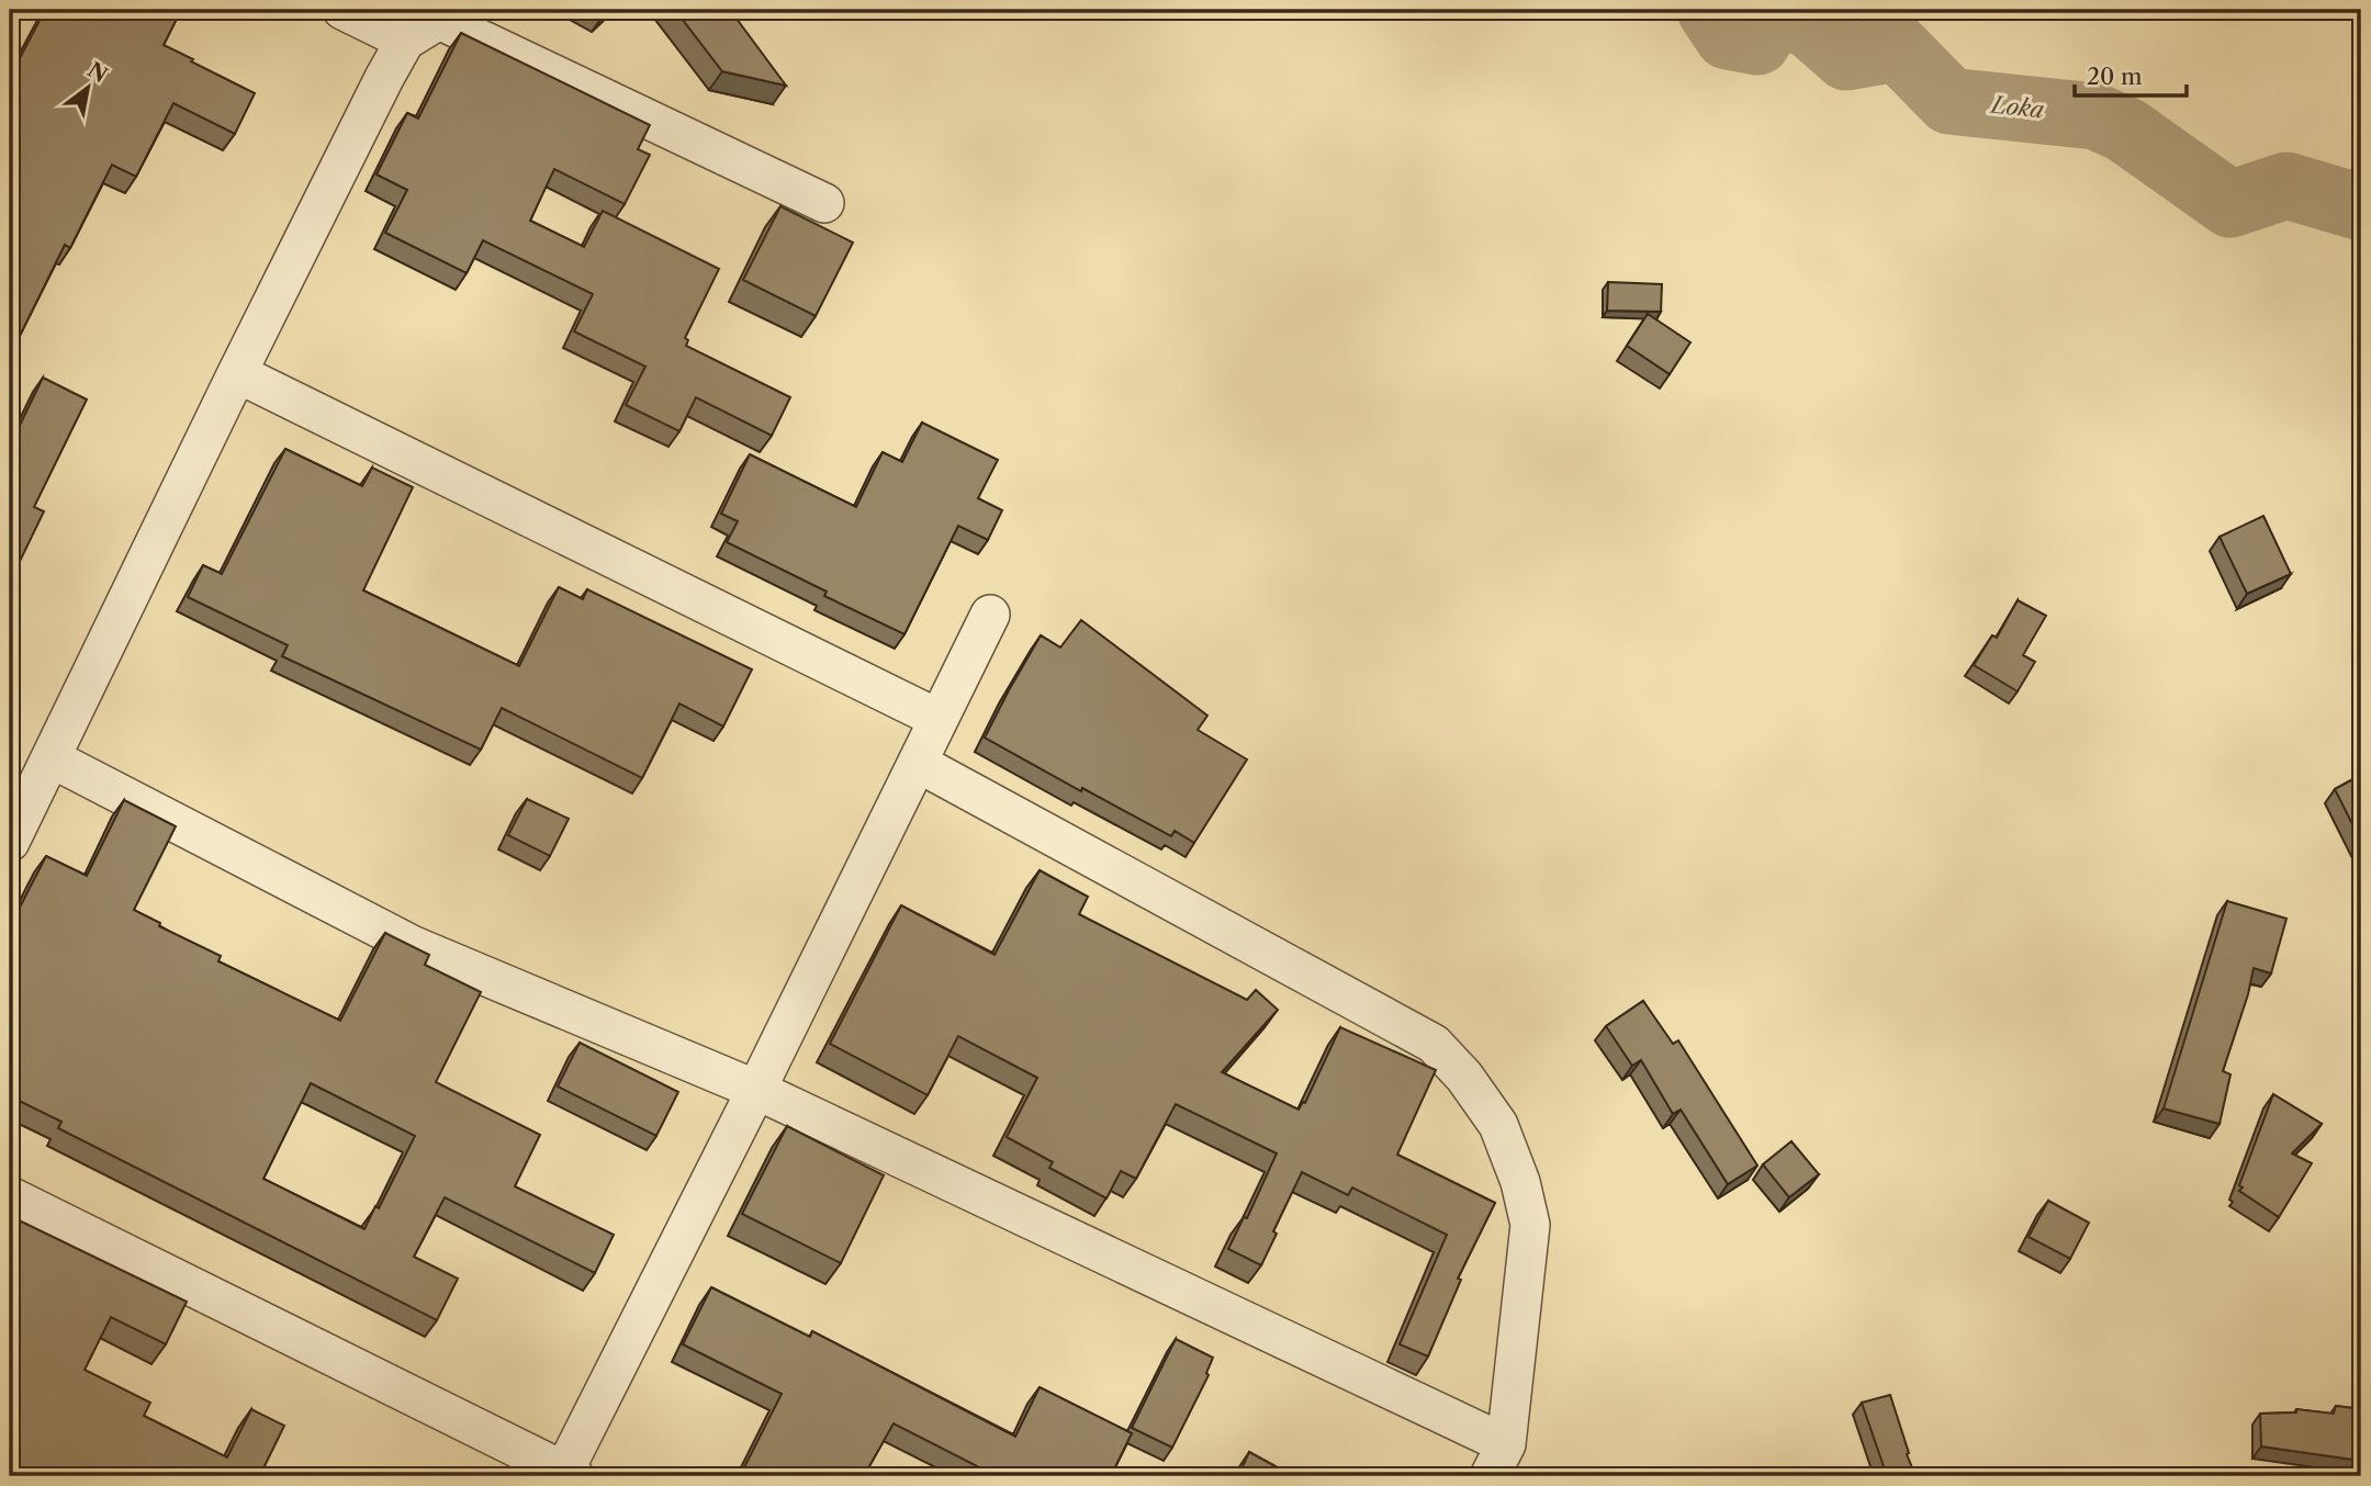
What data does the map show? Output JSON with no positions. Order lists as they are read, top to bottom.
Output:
{
  "water": ["Loka"],
  "scale_bar": "20 m",
  "north": "top right"
}
